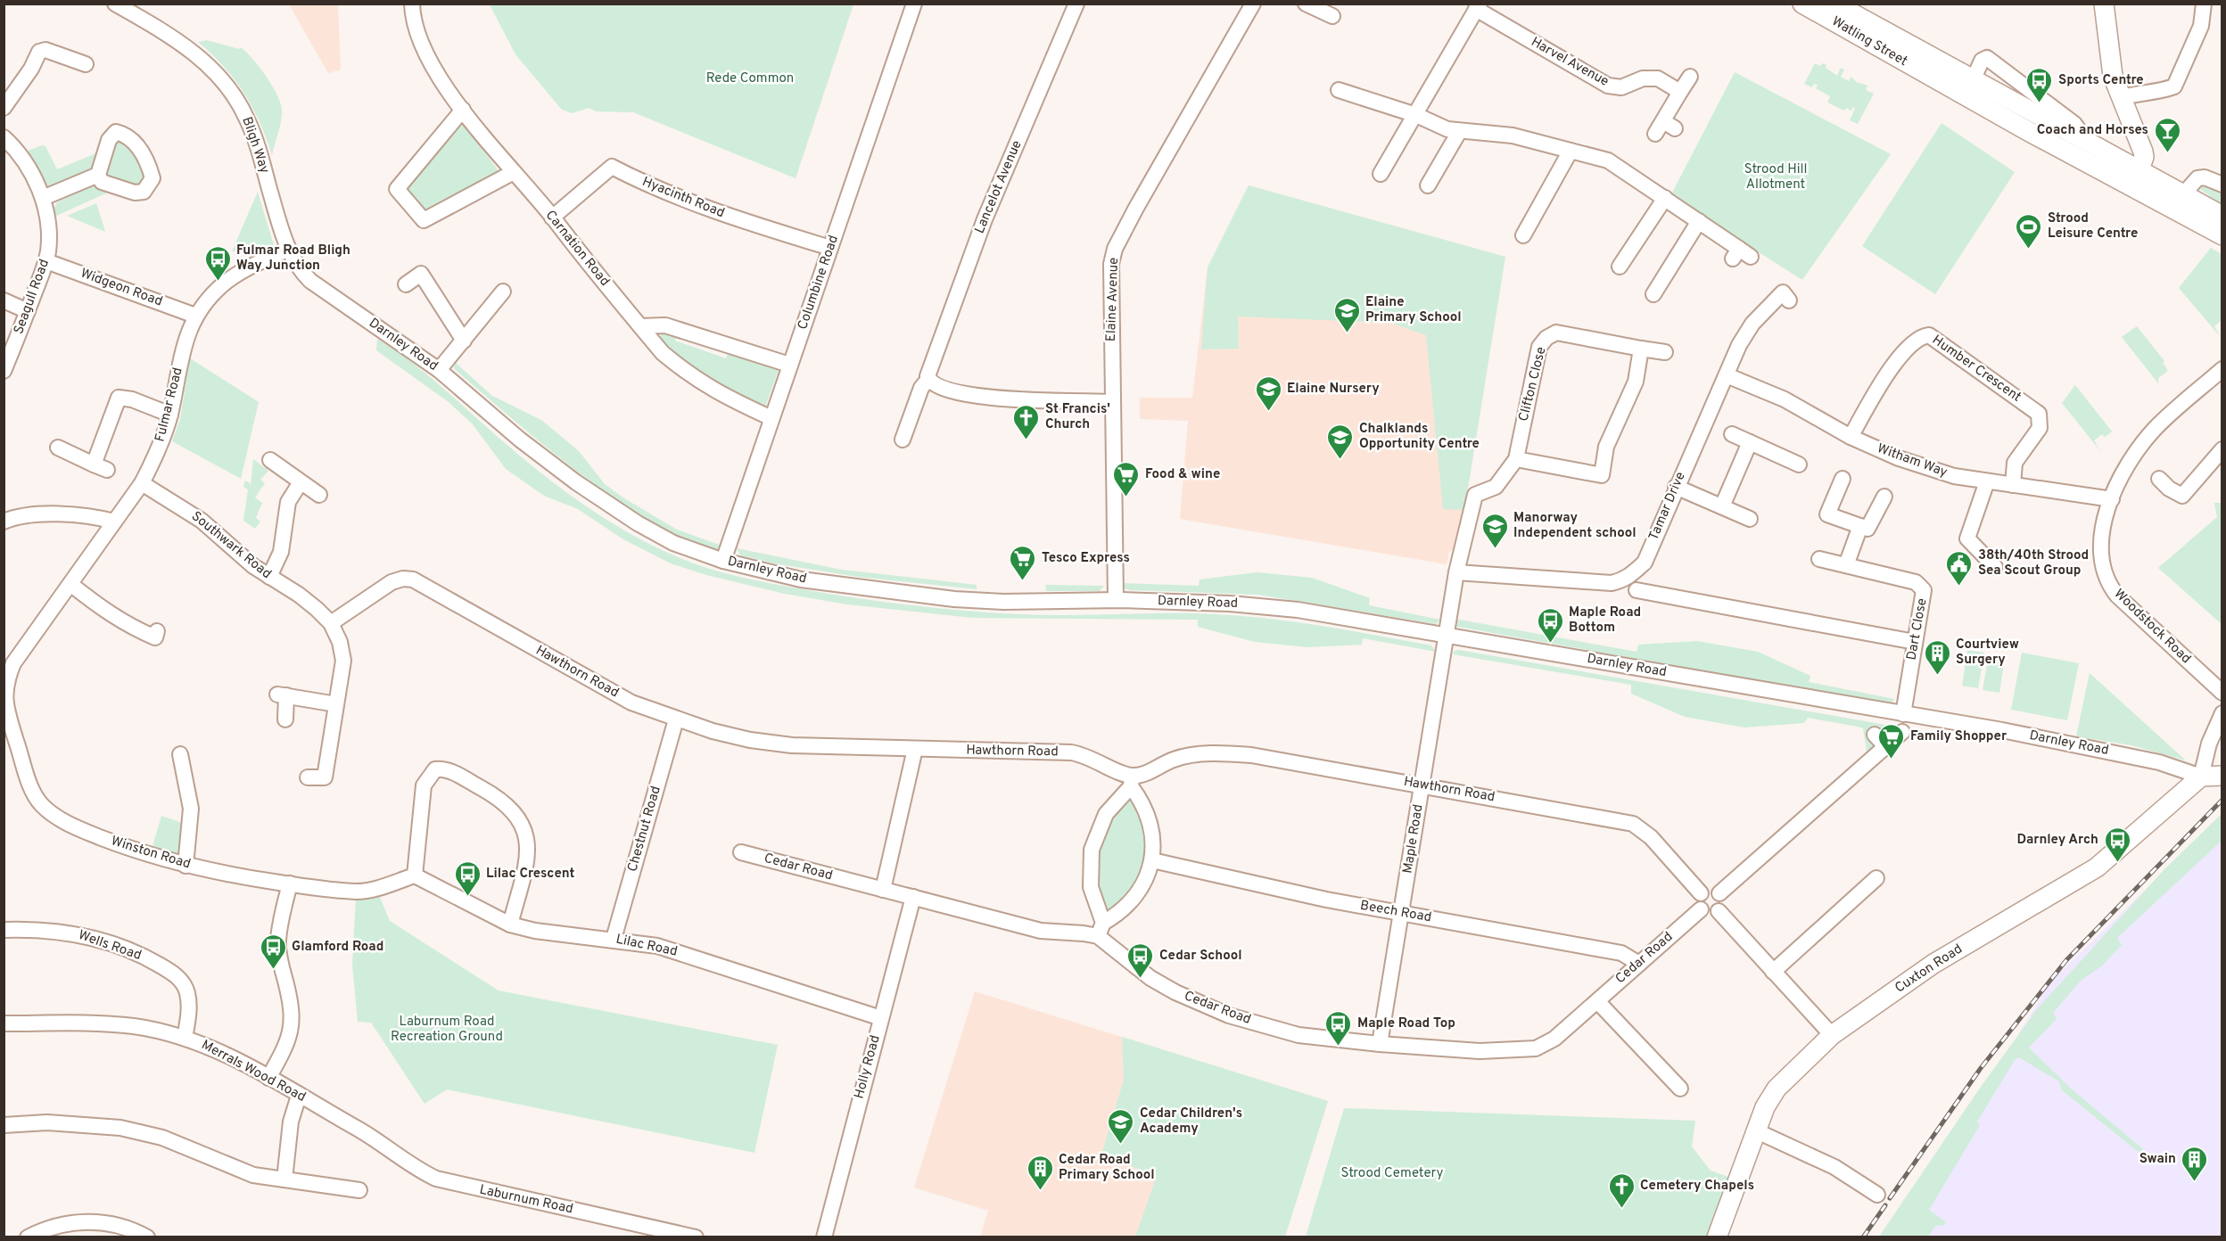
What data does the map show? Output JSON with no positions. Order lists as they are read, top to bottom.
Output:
{
  "streets": {
    "main road": ["Watling Street", "Cuxton Road"],
    "street": [
      "Harvel Avenue",
      "Bligh Way",
      "Lancelot Avenue",
      "Hyacinth Road",
      "Carnation Road",
      "Columbine Road",
      "Widgeon Road",
      "Seagull Road",
      "Elaine Avenue",
      "Darnley Road",
      "Humber Crescent",
      "Clifton Close",
      "Fulmar Road",
      "Witham Way",
      "Tamar Drive",
      "Southwark Road",
      "Woodstock Road",
      "Dart Close",
      "Hawthorn Road",
      "Chestnut Road",
      "Maple Road",
      "Winston Road",
      "Cedar Road",
      "Beech Road",
      "Wells Road",
      "Lilac Road",
      "Holly Road",
      "Merrals Wood Road",
      "Laburnum Road"
    ]
  },
  "crossings": [
    ["Bligh Way", "Darnley Road"],
    ["Bligh Way", "Fulmar Road"],
    ["Hyacinth Road", "Carnation Road"],
    ["Hyacinth Road", "Columbine Road"],
    ["Carnation Road", "Columbine Road"],
    ["Columbine Road", "Darnley Road"],
    ["Widgeon Road", "Seagull Road"],
    ["Widgeon Road", "Fulmar Road"],
    ["Elaine Avenue", "Darnley Road"],
    ["Darnley Road", "Clifton Close"],
    ["Darnley Road", "Fulmar Road"],
    ["Darnley Road", "Dart Close"],
    ["Darnley Road", "Maple Road"],
    ["Darnley Road", "Cuxton Road"],
    ["Humber Crescent", "Witham Way"],
    ["Clifton Close", "Tamar Drive"],
    ["Clifton Close", "Maple Road"],
    ["Fulmar Road", "Southwark Road"],
    ["Fulmar Road", "Winston Road"],
    ["Witham Way", "Tamar Drive"],
    ["Witham Way", "Woodstock Road"],
    ["Southwark Road", "Hawthorn Road"],
    ["Hawthorn Road", "Chestnut Road"],
    ["Hawthorn Road", "Maple Road"],
    ["Hawthorn Road", "Cedar Road"],
    ["Chestnut Road", "Lilac Road"],
    ["Maple Road", "Cedar Road"],
    ["Maple Road", "Beech Road"],
    ["Winston Road", "Lilac Road"],
    ["Cedar Road", "Beech Road"],
    ["Cedar Road", "Holly Road"],
    ["Wells Road", "Merrals Wood Road"],
    ["Lilac Road", "Holly Road"],
    ["Merrals Wood Road", "Laburnum Road"]
  ],
  "parks": [
    "Rede Common",
    "Strood Hill Allotment",
    "Laburnum Road Recreation Ground",
    "Strood Cemetery"
  ],
  "places": {
    "bus stop": [
      "Sports Centre",
      "Fulmar Road Bligh Way Junction",
      "Maple Road Bottom",
      "Darnley Arch",
      "Lilac Crescent",
      "Glamford Road",
      "Cedar School",
      "Maple Road Top"
    ],
    "bar": ["Coach and Horses"],
    "sports": ["Strood Leisure Centre"],
    "school or university": [
      "Elaine Primary School",
      "Elaine Nursery",
      "Chalklands Opportunity Centre",
      "Manorway Independent school",
      "Cedar Children's Academy"
    ],
    "church": ["St Francis' Church", "Cemetery Chapels"],
    "supermarket": ["Food & wine", "Tesco Express", "Family Shopper"],
    "public building": ["38th/40th Strood Sea Scout Group"],
    "building": ["Courtview Surgery", "Swain", "Cedar Road Primary School"]
  }
}
